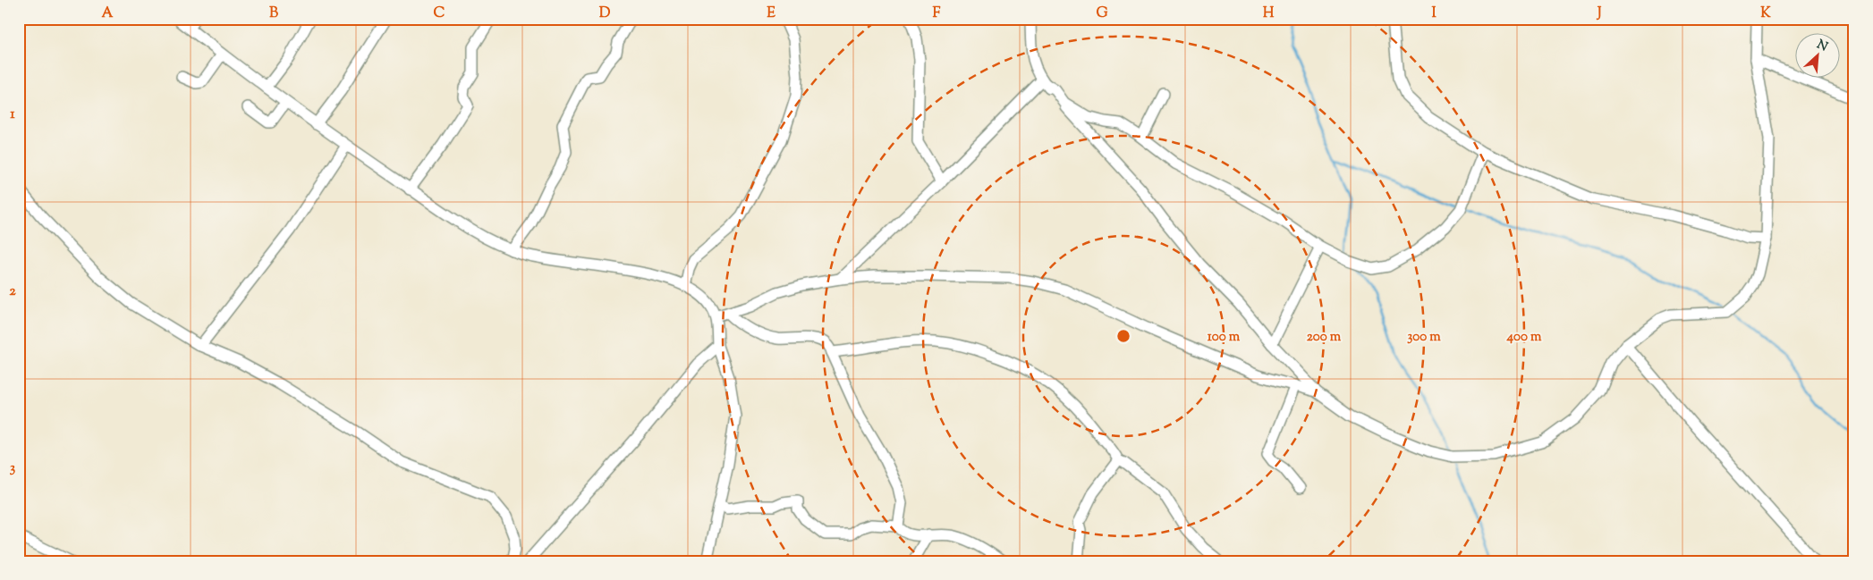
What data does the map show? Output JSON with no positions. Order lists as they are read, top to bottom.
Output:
{
  "north": "top right",
  "grid": {
    "columns": [
      "A",
      "B",
      "C",
      "D",
      "E",
      "F",
      "G",
      "H",
      "I",
      "J",
      "K"
    ],
    "rows": ["1", "2", "3"]
  },
  "rings": [
    "100 m",
    "200 m",
    "300 m",
    "400 m"
  ]
}
